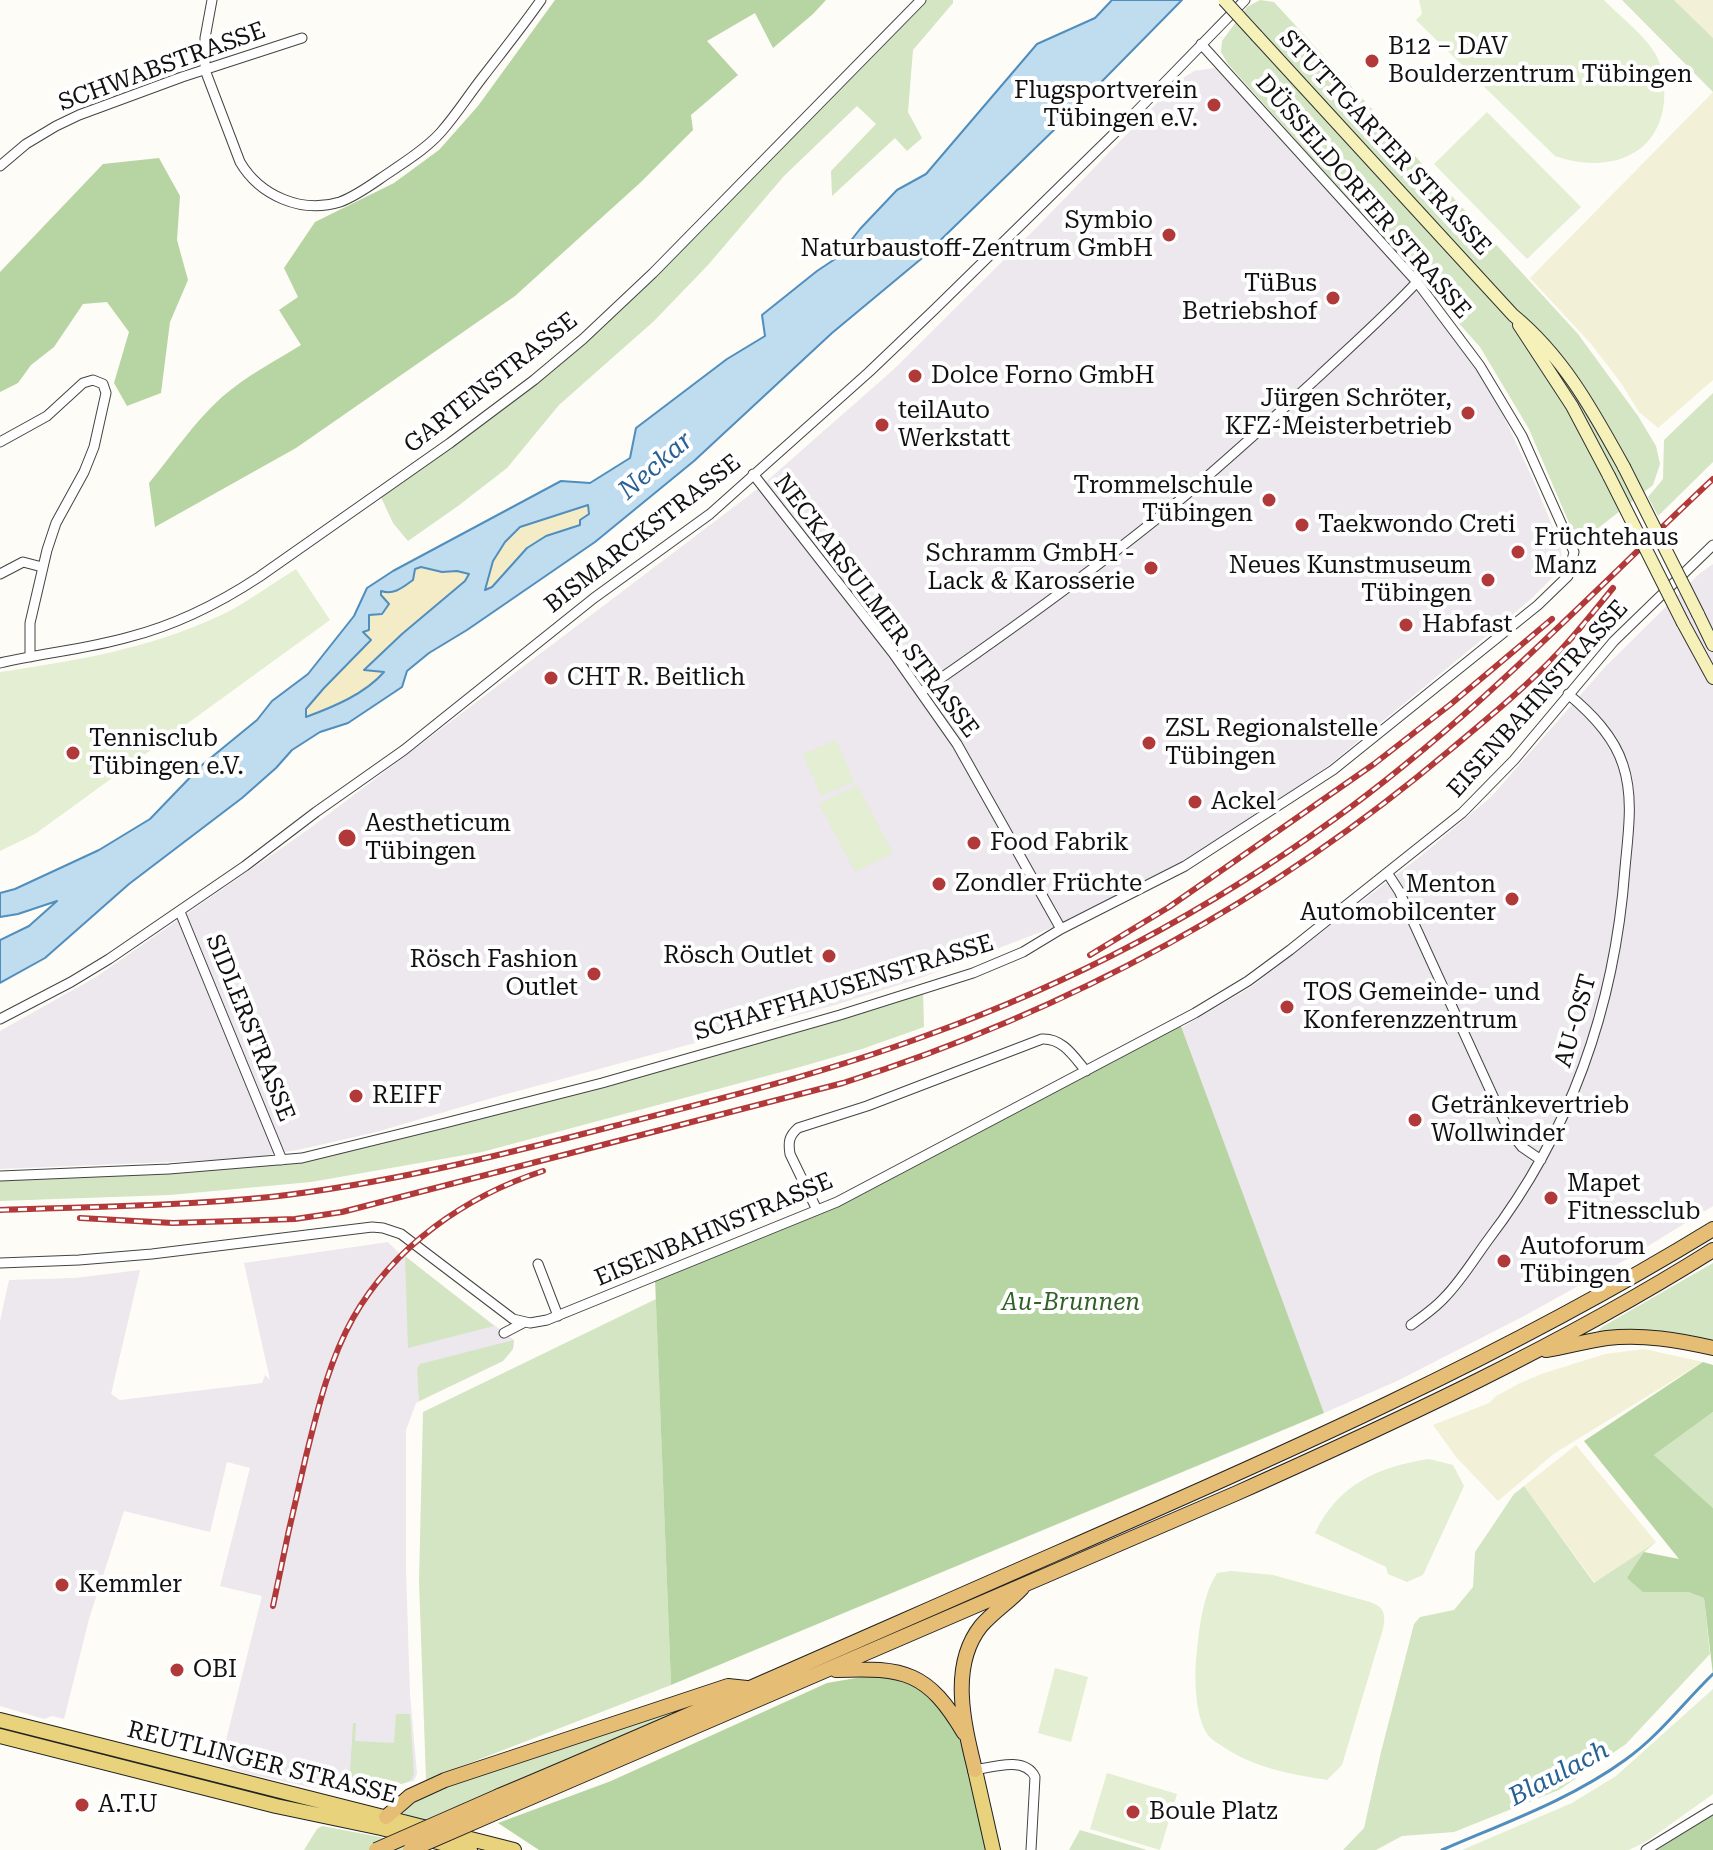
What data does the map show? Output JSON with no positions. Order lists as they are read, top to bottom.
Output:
{
  "streets": {
    "main road": ["STUTTGARTER STRASSE", "REUTLINGER STRASSE"],
    "street": [
      "SCHWABSTRASSE",
      "DÜSSELDORFER STRASSE",
      "GARTENSTRASSE",
      "BISMARCKSTRASSE",
      "NECKARSULMER STRASSE",
      "EISENBAHNSTRASSE",
      "SCHAFFHAUSENSTRASSE",
      "AU-OST",
      "SIDLERSTRASSE"
    ]
  },
  "crossings": [
    ["DÜSSELDORFER STRASSE", "BISMARCKSTRASSE"],
    ["DÜSSELDORFER STRASSE", "SCHAFFHAUSENSTRASSE"],
    ["BISMARCKSTRASSE", "NECKARSULMER STRASSE"],
    ["BISMARCKSTRASSE", "SIDLERSTRASSE"],
    ["NECKARSULMER STRASSE", "SCHAFFHAUSENSTRASSE"],
    ["EISENBAHNSTRASSE", "AU-OST"],
    ["SCHAFFHAUSENSTRASSE", "SIDLERSTRASSE"]
  ],
  "water": ["Neckar", "Blaulach"],
  "parks": ["Au-Brunnen"],
  "places": [
    "B12 – DAV Boulderzentrum Tübingen",
    "Flugsportverein Tübingen e.V.",
    "Symbio Naturbaustoff-Zentrum GmbH",
    "TüBus Betriebshof",
    "Dolce Forno GmbH",
    "Jürgen Schröter, KFZ-Meisterbetrieb",
    "teilAuto Werkstatt",
    "Trommelschule Tübingen",
    "Taekwondo Creti",
    "Früchtehaus Manz",
    "Schramm GmbH - Lack & Karosserie",
    "Neues Kunstmuseum Tübingen",
    "Habfast",
    "CHT R. Beitlich",
    "ZSL Regionalstelle Tübingen",
    "Tennisclub Tübingen e.V.",
    "Ackel",
    "Aestheticum Tübingen",
    "Food Fabrik",
    "Zondler Früchte",
    "Menton Automobilcenter",
    "Rösch Outlet",
    "Rösch Fashion Outlet",
    "TOS Gemeinde- und Konferenzzentrum",
    "REIFF",
    "Getränkevertrieb Wollwinder",
    "Mapet Fitnessclub",
    "Autoforum Tübingen",
    "Kemmler",
    "OBI",
    "A.T.U",
    "Boule Platz"
  ]
}
